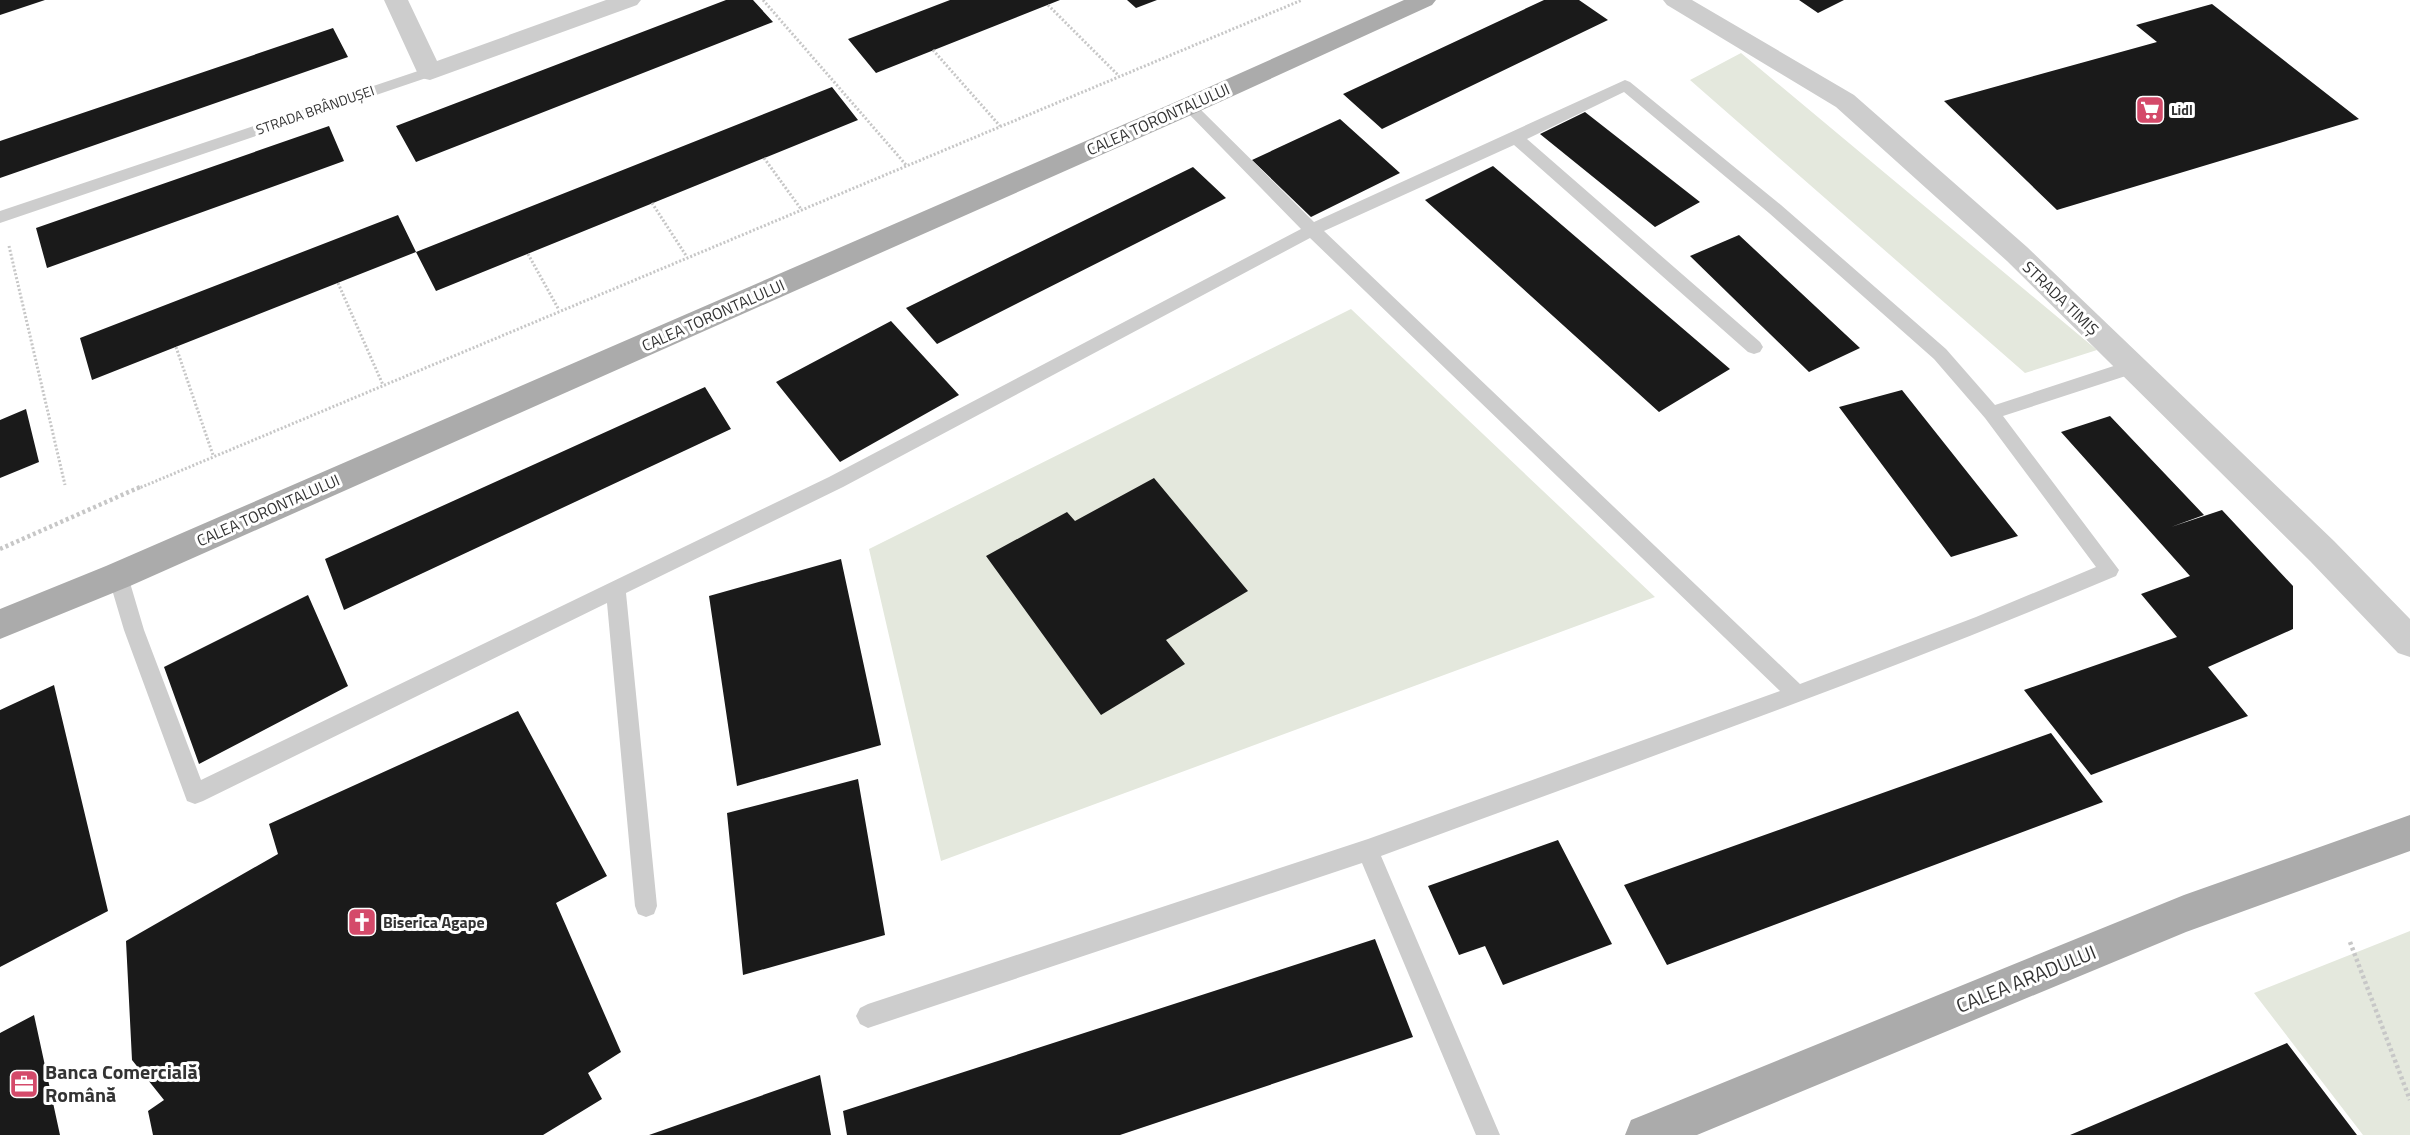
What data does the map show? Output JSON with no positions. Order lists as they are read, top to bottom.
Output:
{
  "streets": {
    "main road": ["CALEA TORONTALULUI", "CALEA ARADULUI"],
    "street": ["STRADA BRÂNDUȘEI", "STRADA TIMIȘ"]
  },
  "places": {
    "supermarket": ["Lidl"],
    "church": ["Biserica Agape"],
    "office": ["Banca Comercială Română"]
  }
}
